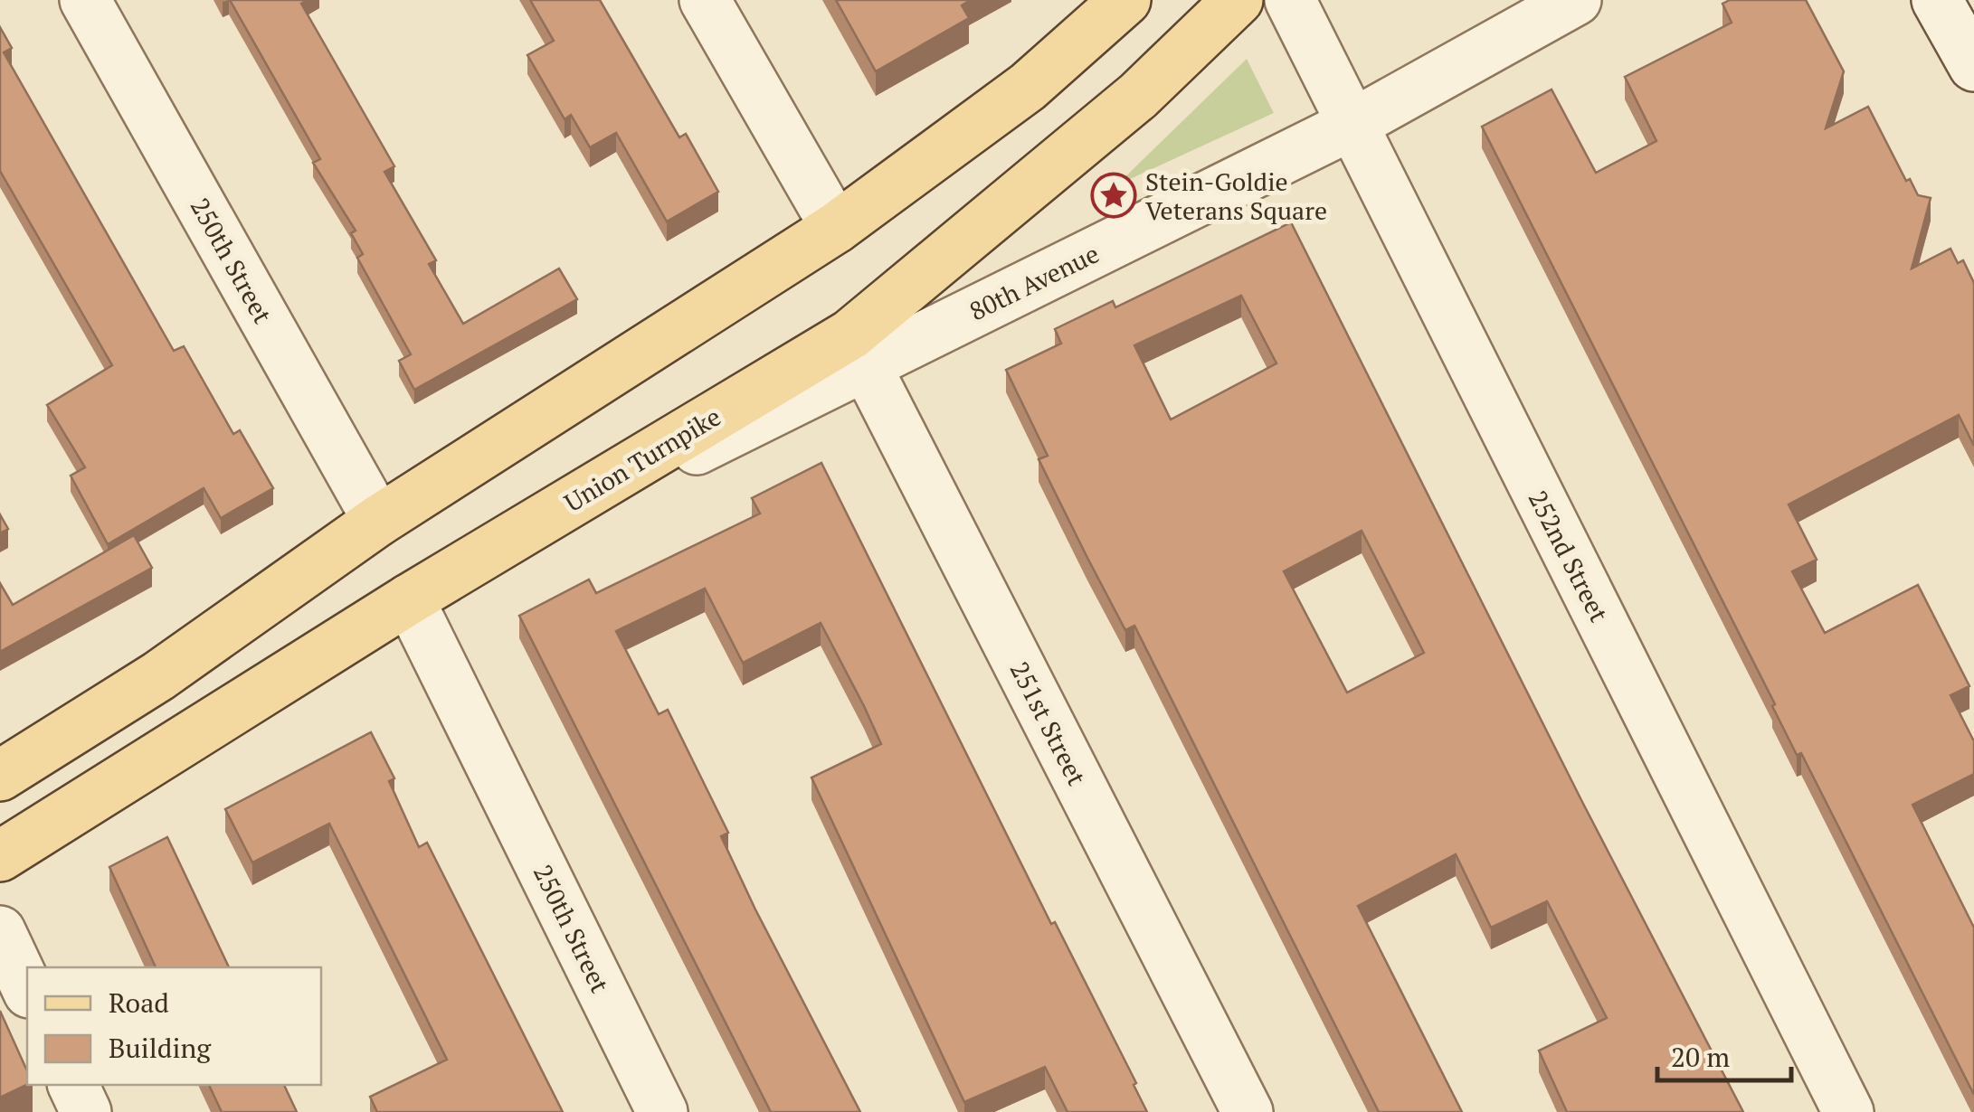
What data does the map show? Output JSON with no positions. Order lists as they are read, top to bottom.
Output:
{
  "streets": {
    "main road": ["Union Turnpike"],
    "street": [
      "250th Street",
      "80th Avenue",
      "252nd Street",
      "251st Street"
    ]
  },
  "crossings": [
    ["250th Street", "Union Turnpike"],
    ["80th Avenue", "Union Turnpike"],
    ["80th Avenue", "252nd Street"],
    ["80th Avenue", "251st Street"],
    ["Union Turnpike", "251st Street"]
  ],
  "places": {
    "place": ["Stein-Goldie Veterans Square"]
  },
  "legend": ["Road", "Building"],
  "scale_bar": "20 m"
}
